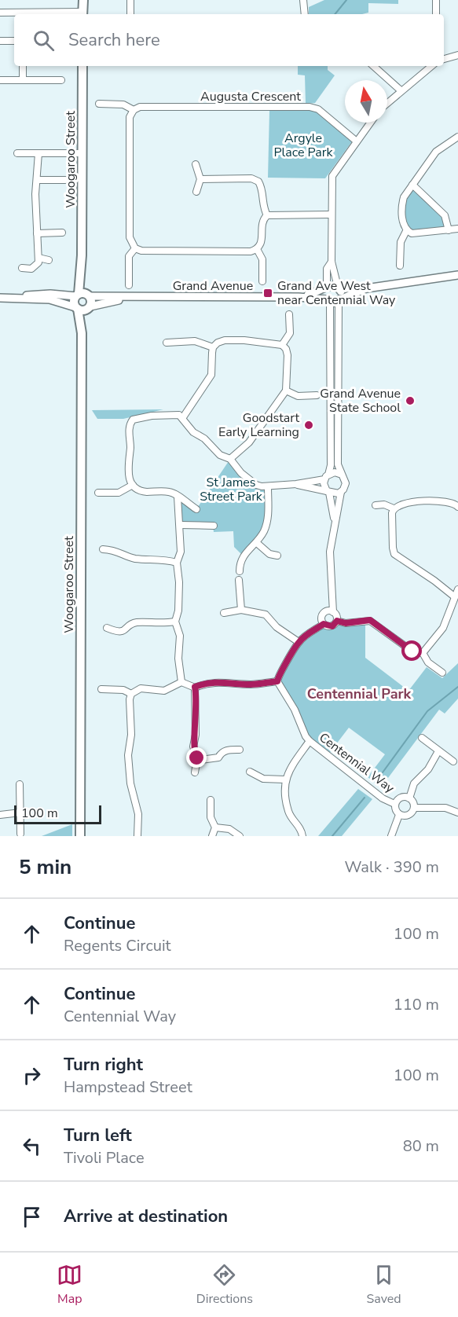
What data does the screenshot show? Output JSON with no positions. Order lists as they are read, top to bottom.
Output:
{
  "streets": {
    "main road": ["Woogaroo Street"],
    "street": ["Augusta Crescent", "Grand Avenue", "Centennial Way"]
  },
  "crossings": [
    ["Woogaroo Street", "Grand Avenue"]
  ],
  "districts": ["Centennial Park"],
  "parks": ["Argyle Place Park", "St James Street Park"],
  "places": {
    "transit": ["Grand Ave West near Centennial Way"],
    "other": ["Grand Avenue State School", "Goodstart Early Learning"]
  },
  "scale_bar": "100 m",
  "north": "top",
  "page": {
    "search": "Search here",
    "scale": "100 m",
    "heading": ["5 min", "Walk · 390 m"],
    "list": [
      ["Continue", "Regents Circuit", "100 m"],
      ["Continue", "Centennial Way", "110 m"],
      ["Turn right", "Hampstead Street", "100 m"],
      ["Turn left", "Tivoli Place", "80 m"],
      "Arrive at destination"
    ],
    "nav": ["Map", "Directions", "Saved"]
  }
}
